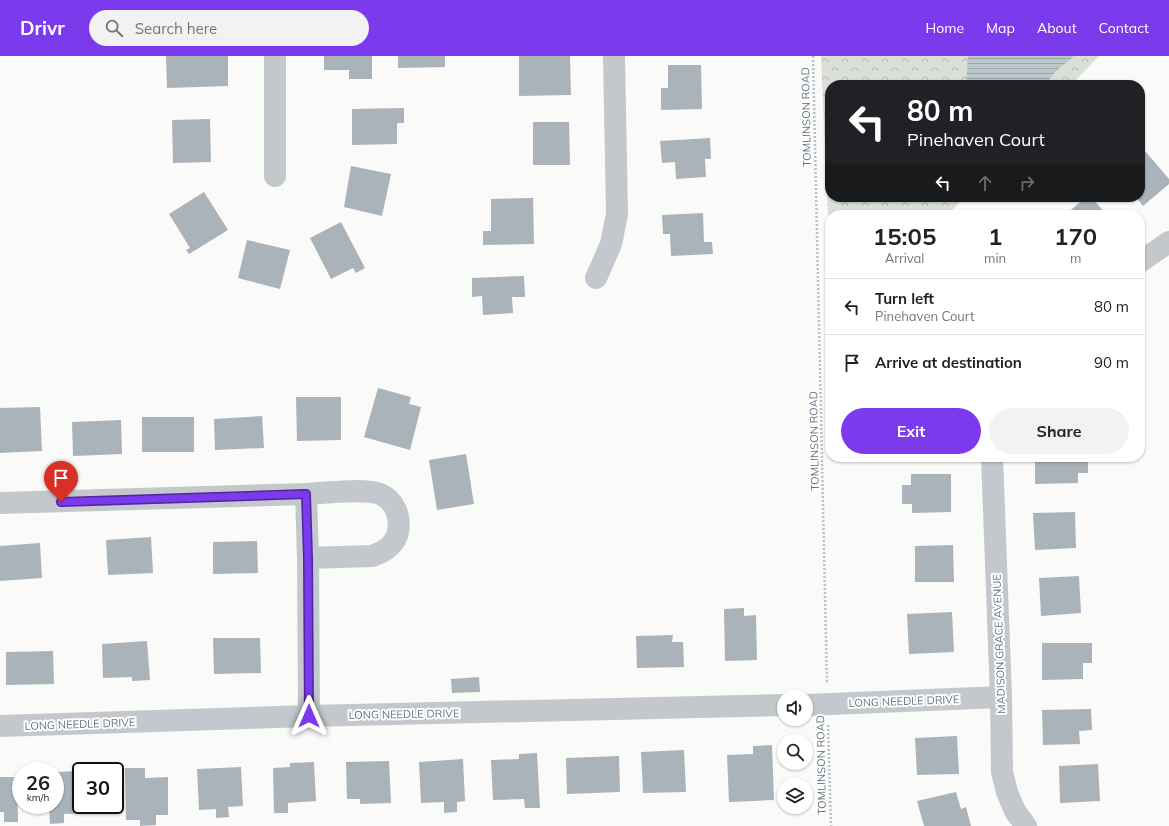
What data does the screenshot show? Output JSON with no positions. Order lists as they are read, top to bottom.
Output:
{
  "streets": {
    "street": ["MADISON GRACE AVENUE", "LONG NEEDLE DRIVE"],
    "path": ["TOMLINSON ROAD"]
  },
  "crossings": [
    ["TOMLINSON ROAD", "LONG NEEDLE DRIVE"],
    ["MADISON GRACE AVENUE", "LONG NEEDLE DRIVE"]
  ],
  "page": {
    "header": "Drivr",
    "search": "Search here",
    "nav": [
      "Home",
      "Map",
      "About",
      "Contact"
    ],
    "turn": ["80 m", "Pinehaven Court"],
    "eta": [
      "15:05",
      "Arrival",
      "1",
      "min",
      "170",
      "m"
    ],
    "list": [
      {
        "name": "Turn left",
        "note": "Pinehaven Court",
        "value": "80 m"
      },
      {
        "name": "Arrive at destination",
        "value": "90 m"
      }
    ],
    "buttons": ["Exit", "Share"],
    "speed": "26 km/h",
    "limit": "30"
  }
}
